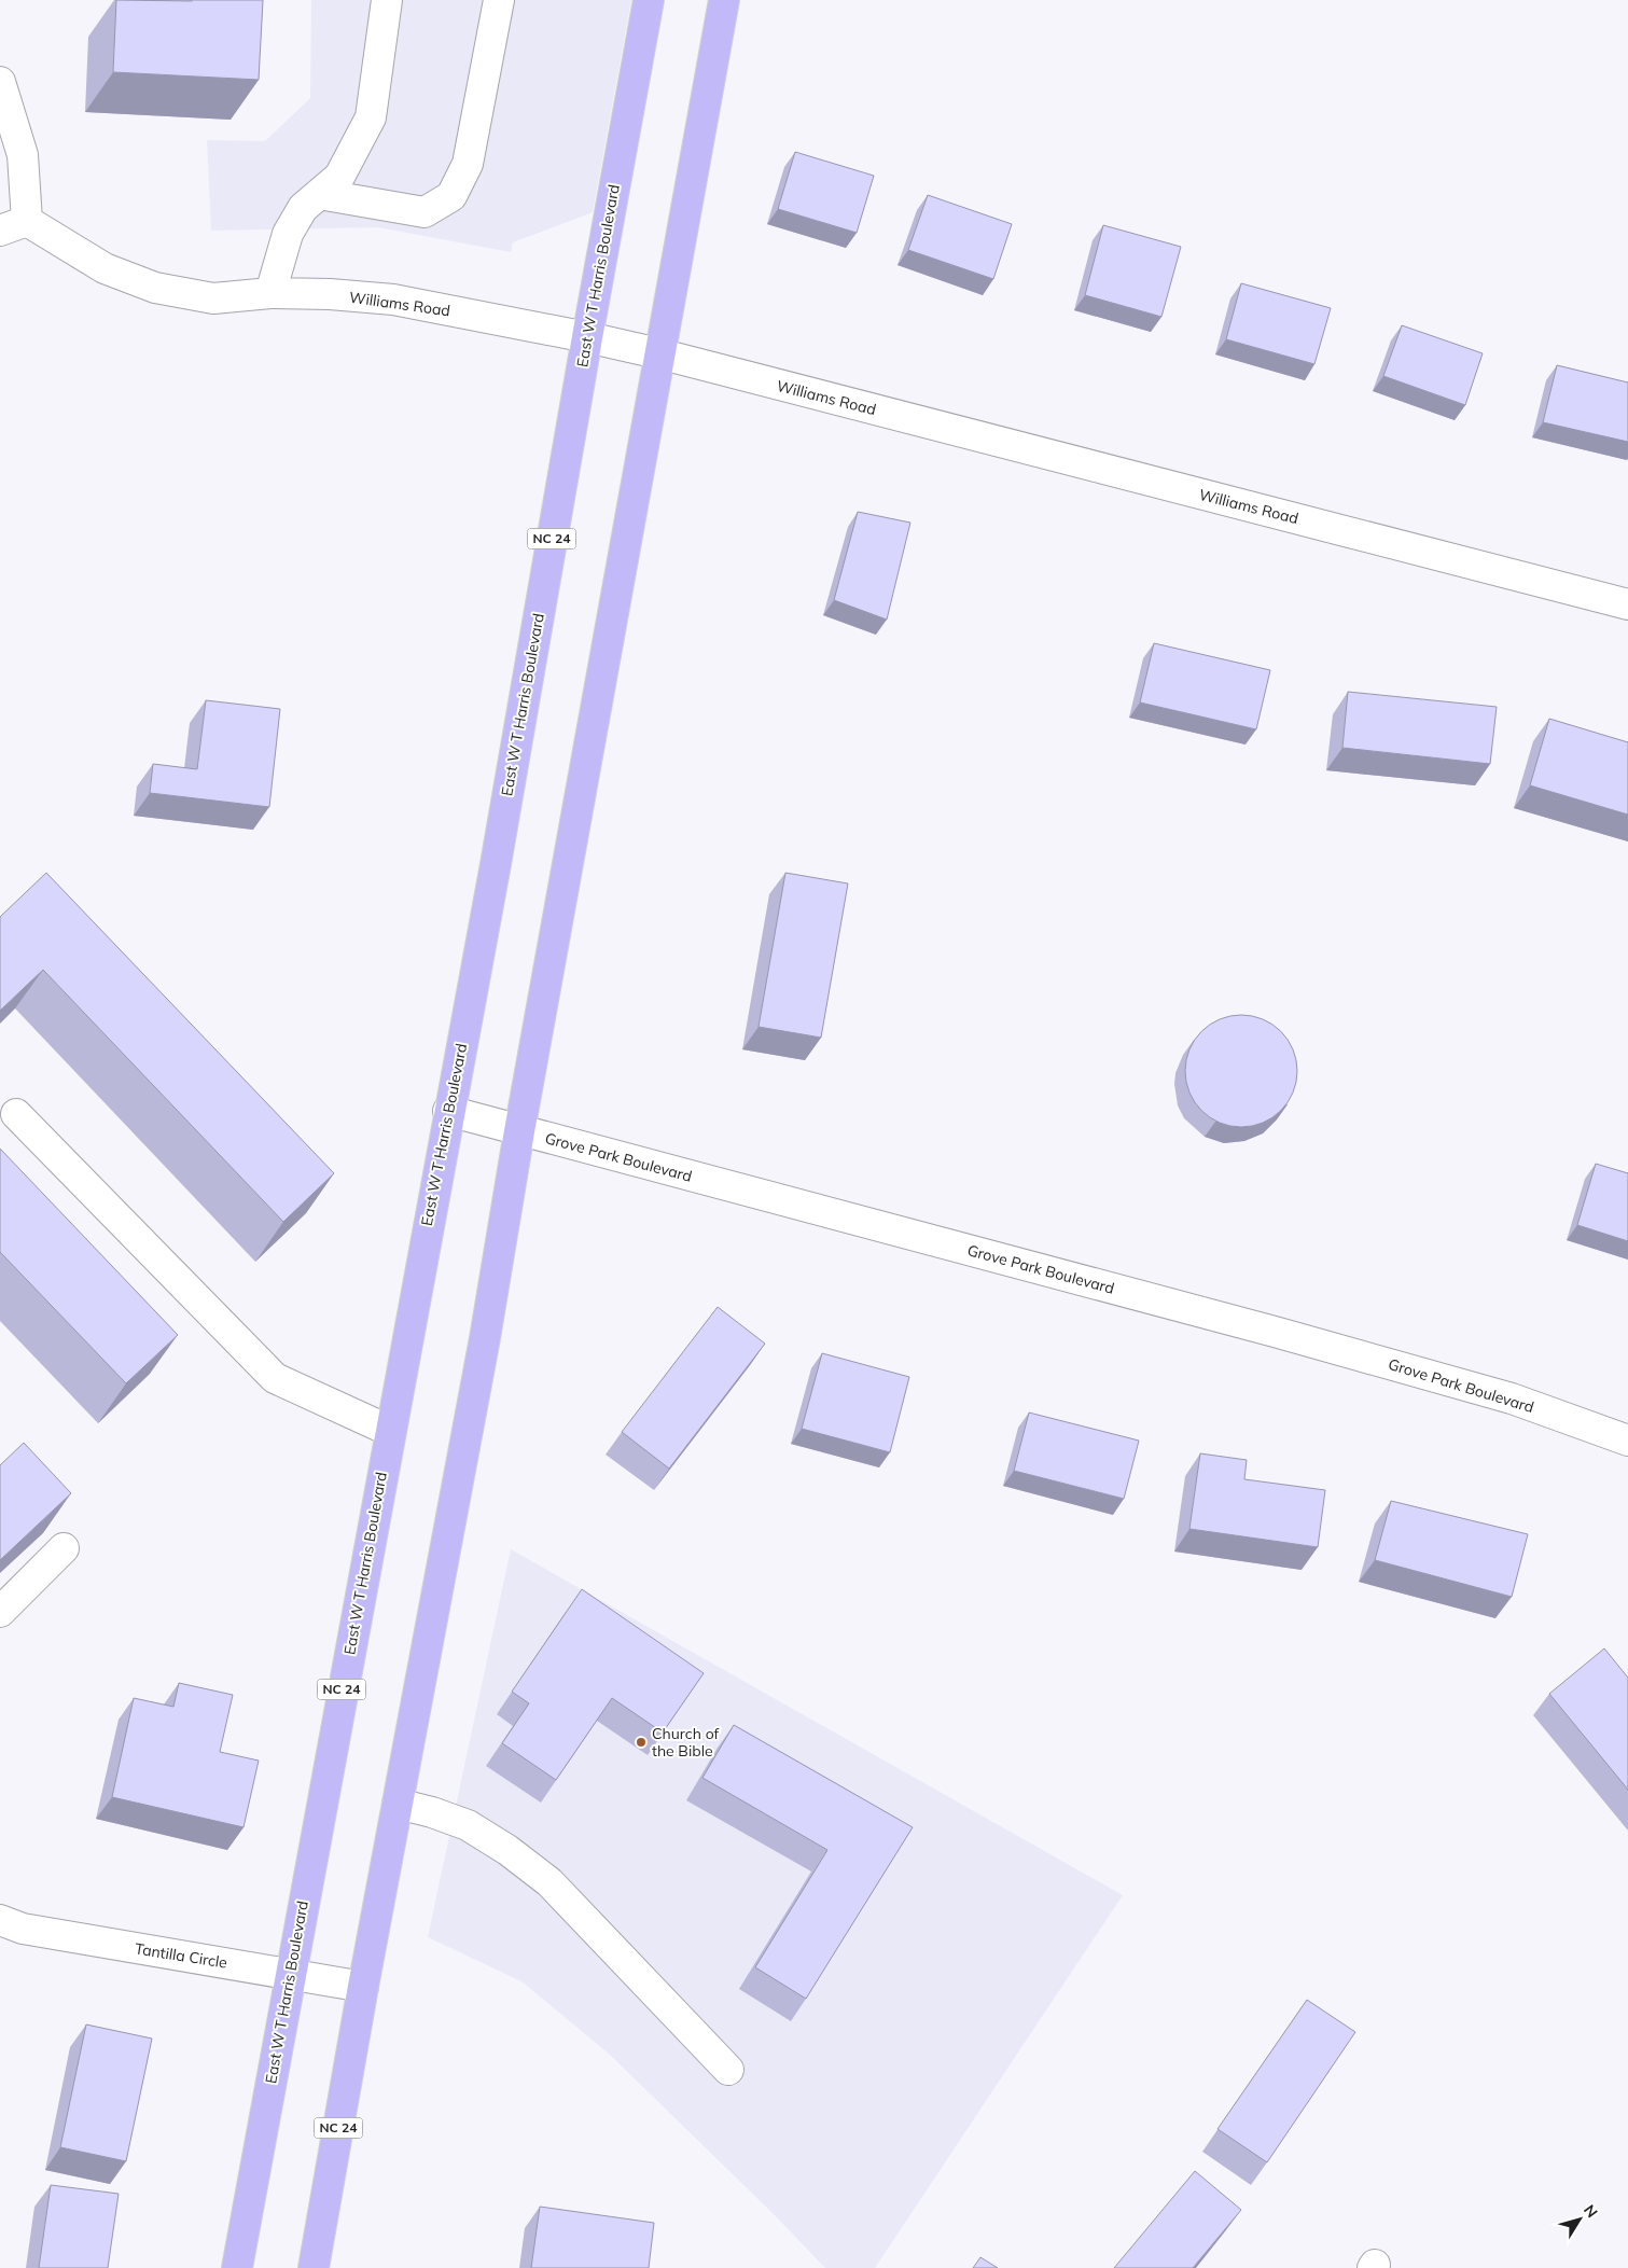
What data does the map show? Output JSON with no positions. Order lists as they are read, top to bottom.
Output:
{
  "streets": {
    "main road": ["East W T Harris Boulevard", "NC 24"],
    "street": ["Williams Road", "Grove Park Boulevard", "Tantilla Circle"]
  },
  "crossings": [
    ["East W T Harris Boulevard", "Williams Road"],
    ["East W T Harris Boulevard", "Grove Park Boulevard"],
    ["East W T Harris Boulevard", "Tantilla Circle"],
    ["Williams Road", "NC 24"],
    ["NC 24", "Grove Park Boulevard"],
    ["NC 24", "Tantilla Circle"]
  ],
  "places": ["Church of the Bible"],
  "north": "top right"
}
